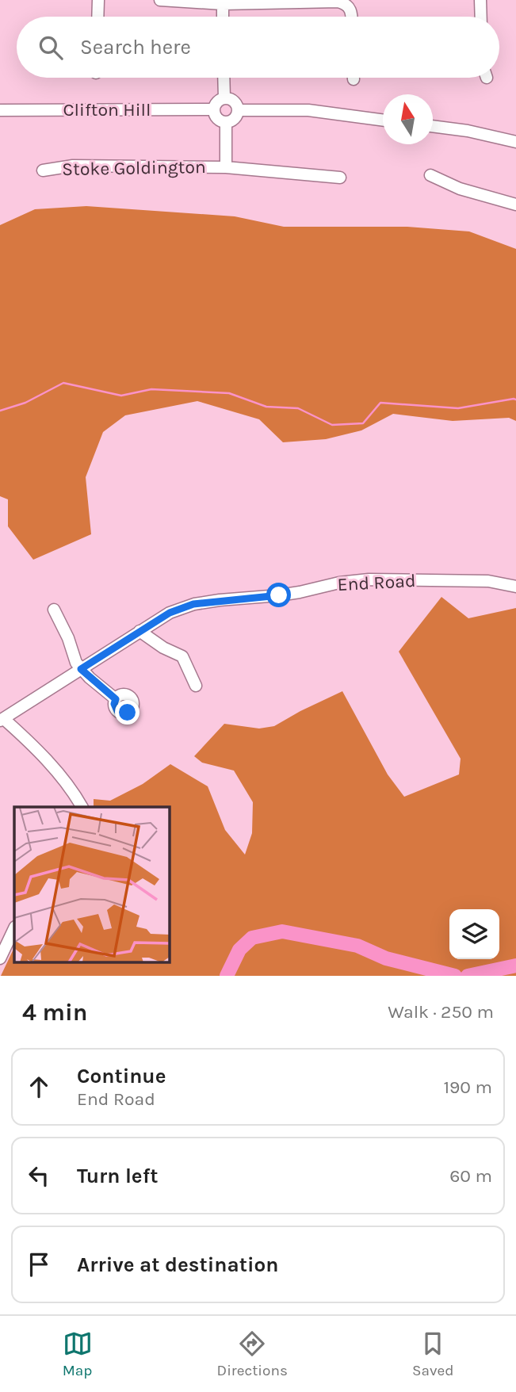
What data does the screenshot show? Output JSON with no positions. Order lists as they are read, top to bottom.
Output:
{
  "streets": {
    "street": ["Clifton Hill", "Stoke Goldington", "End Road"]
  },
  "crossings": [
    ["Clifton Hill", "Stoke Goldington"]
  ],
  "north": "top",
  "page": {
    "search": "Search here",
    "heading": ["4 min", "Walk · 250 m"],
    "list": [
      ["Continue", "End Road", "190 m"],
      ["Turn left", "60 m"],
      "Arrive at destination"
    ],
    "nav": ["Map", "Directions", "Saved"]
  }
}
